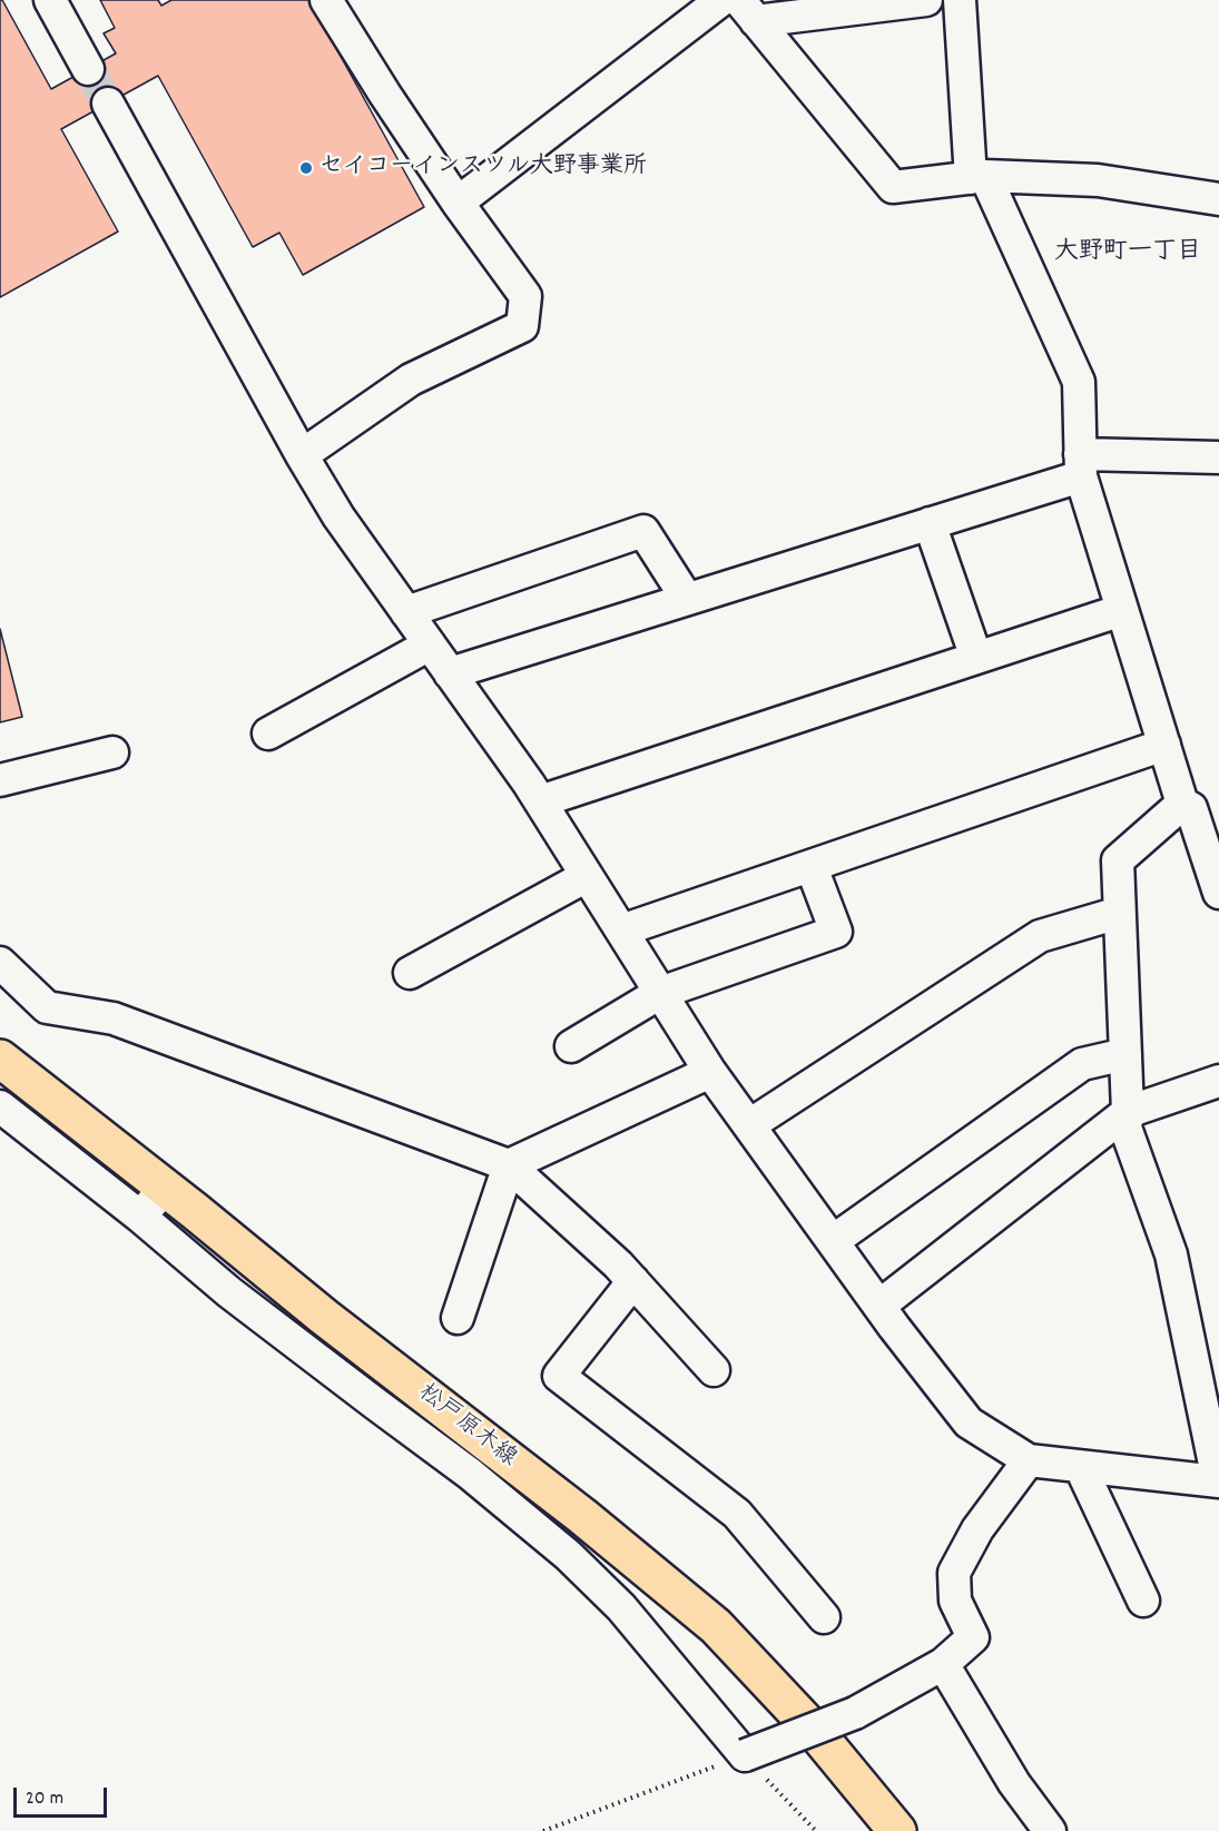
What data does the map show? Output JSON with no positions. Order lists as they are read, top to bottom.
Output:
{
  "streets": {
    "main road": ["松戸原木線"]
  },
  "districts": ["大野町一丁目"],
  "places": ["セイコーインスツル大野事業所"],
  "scale_bar": "20 m"
}
